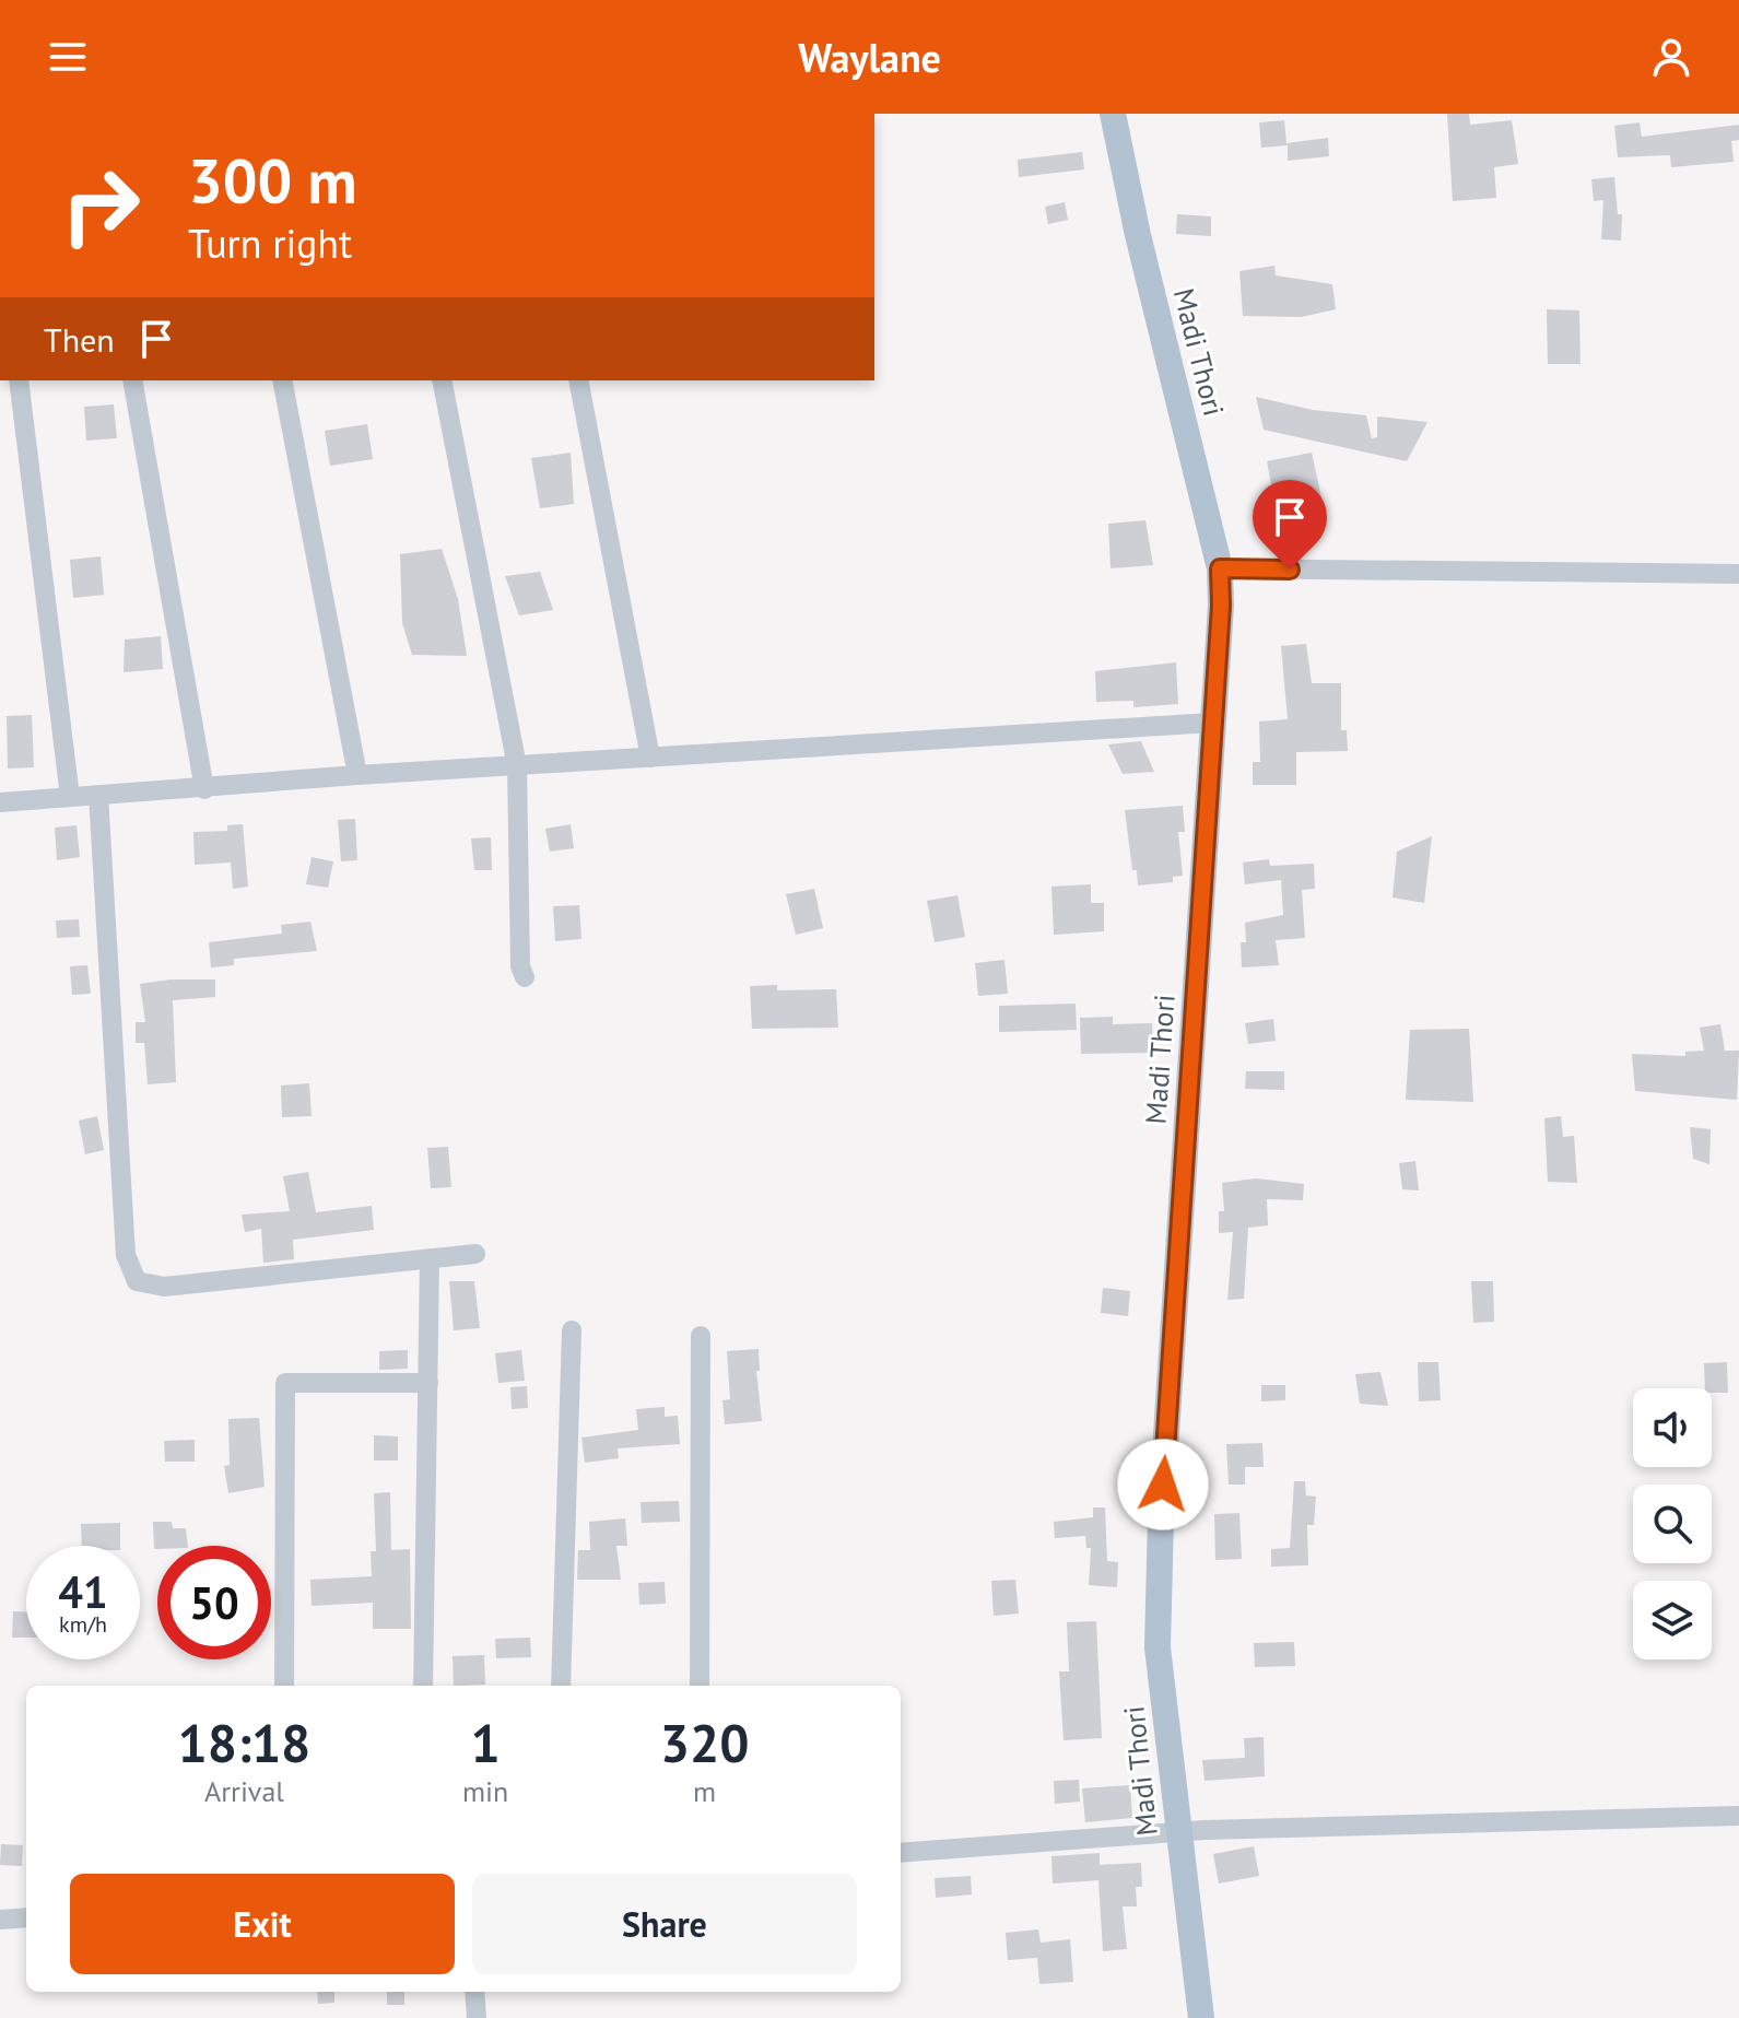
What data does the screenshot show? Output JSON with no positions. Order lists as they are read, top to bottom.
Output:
{
  "streets": {
    "main road": ["Madi Thori"]
  },
  "page": {
    "header": "Waylane",
    "turn": ["300 m", "Turn right"],
    "then": "Then",
    "speed": "41 km/h",
    "limit": "50",
    "eta": [
      "18:18",
      "Arrival",
      "1",
      "min",
      "320",
      "m"
    ],
    "buttons": ["Exit", "Share"]
  }
}
